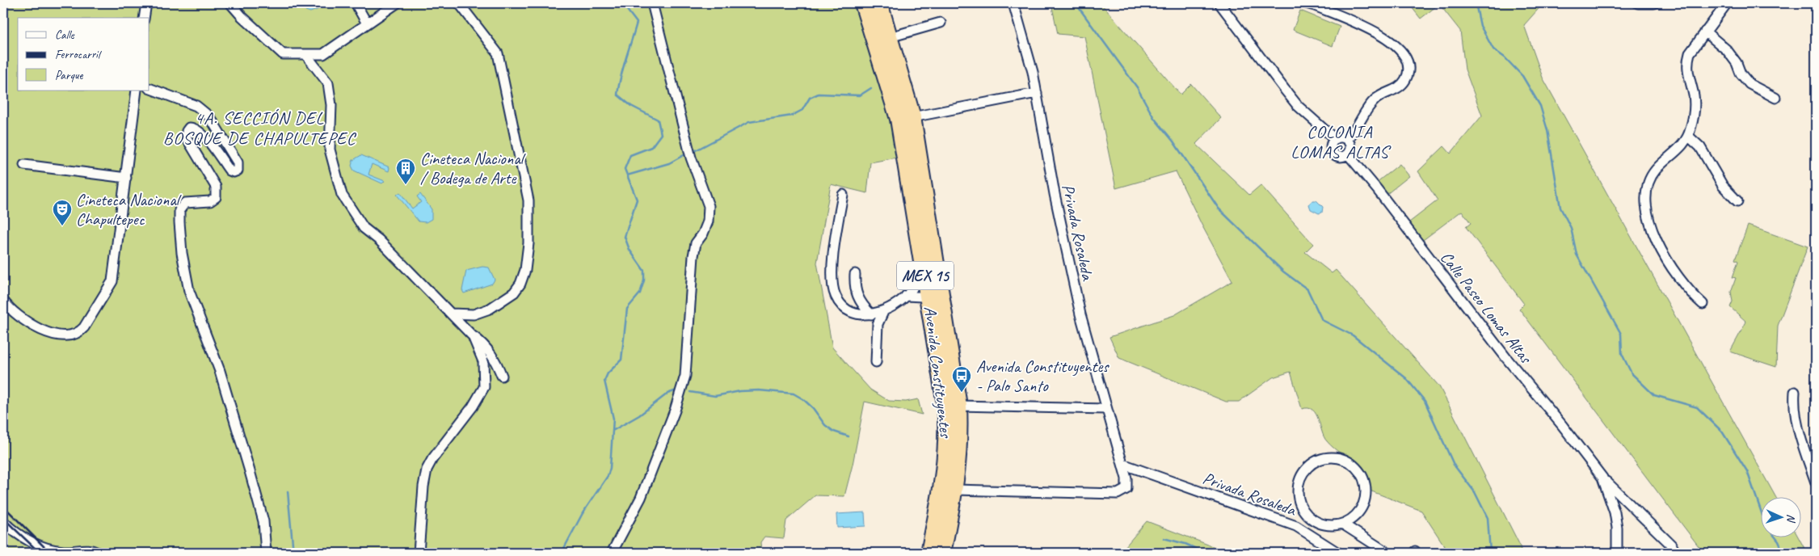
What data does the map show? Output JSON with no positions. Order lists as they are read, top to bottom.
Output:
{
  "streets": {
    "highway": ["MEX 15", "Avenida Constituyentes"],
    "street": ["Privada Rosaleda", "Calle Paseo Lomas Altas"]
  },
  "crossings": [
    ["Privada Rosaleda", "Avenida Constituyentes"]
  ],
  "districts": ["4A. SECCIÓN DEL BOSQUE DE CHAPULTEPEC", "COLONIA LOMAS ALTAS"],
  "places": {
    "building": ["Cineteca Nacional / Bodega de Arte"],
    "theatre": ["Cineteca Nacional Chapultepec"],
    "bus stop": ["Avenida Constituyentes - Palo Santo"]
  },
  "legend": ["Calle", "Ferrocarril", "Parque"],
  "north": "right"
}
